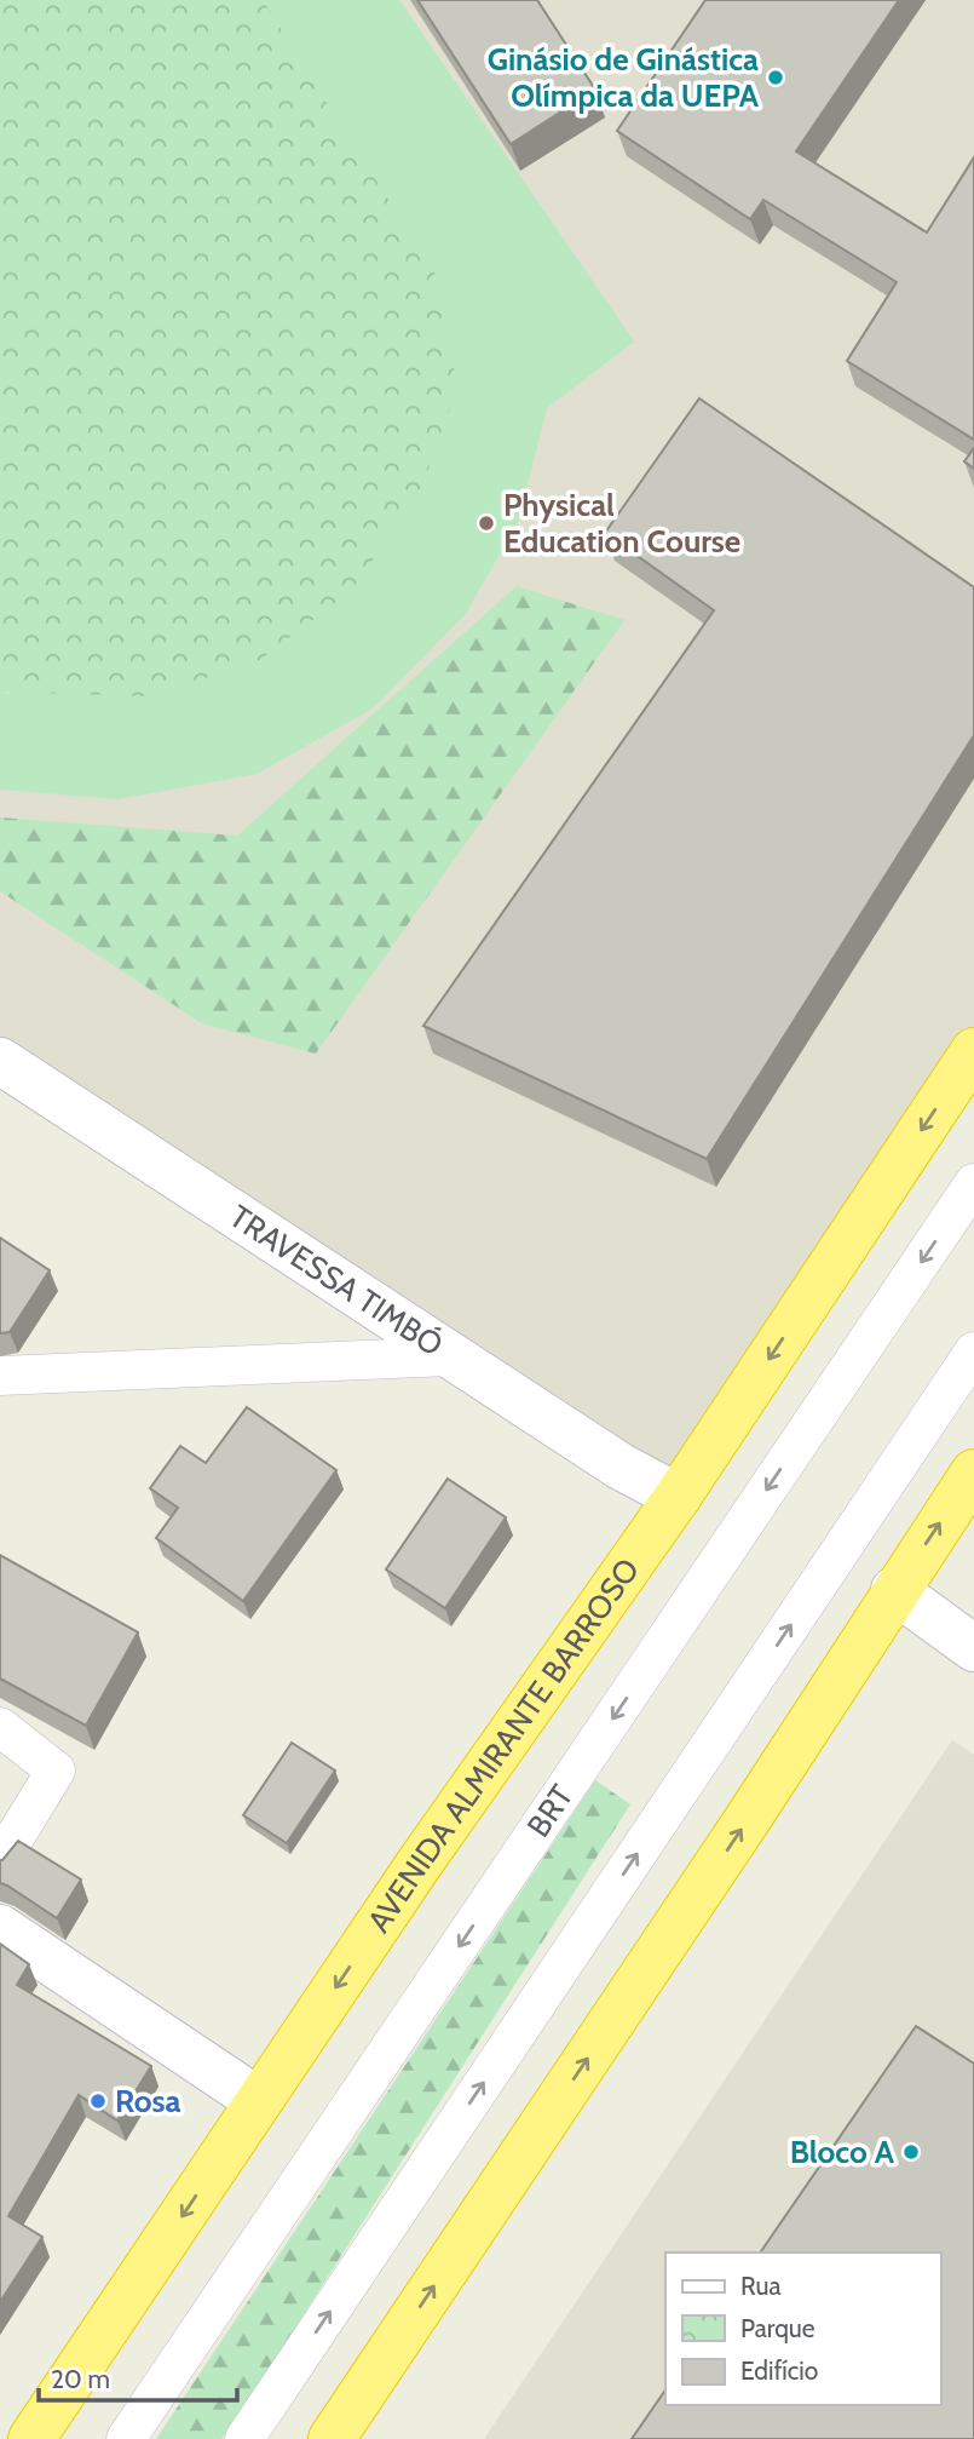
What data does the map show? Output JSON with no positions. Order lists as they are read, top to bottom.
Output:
{
  "streets": {
    "highway": ["AVENIDA ALMIRANTE BARROSO"],
    "street": ["TRAVESSA TIMBÓ"],
    "lane": ["BRT"]
  },
  "crossings": [
    ["TRAVESSA TIMBÓ", "AVENIDA ALMIRANTE BARROSO"]
  ],
  "places": [
    "Ginásio de Ginástica Olímpica da UEPA",
    "Physical Education Course",
    "Rosa",
    "Bloco A"
  ],
  "legend": ["Rua", "Parque", "Edifício"],
  "scale_bar": "20 m"
}
